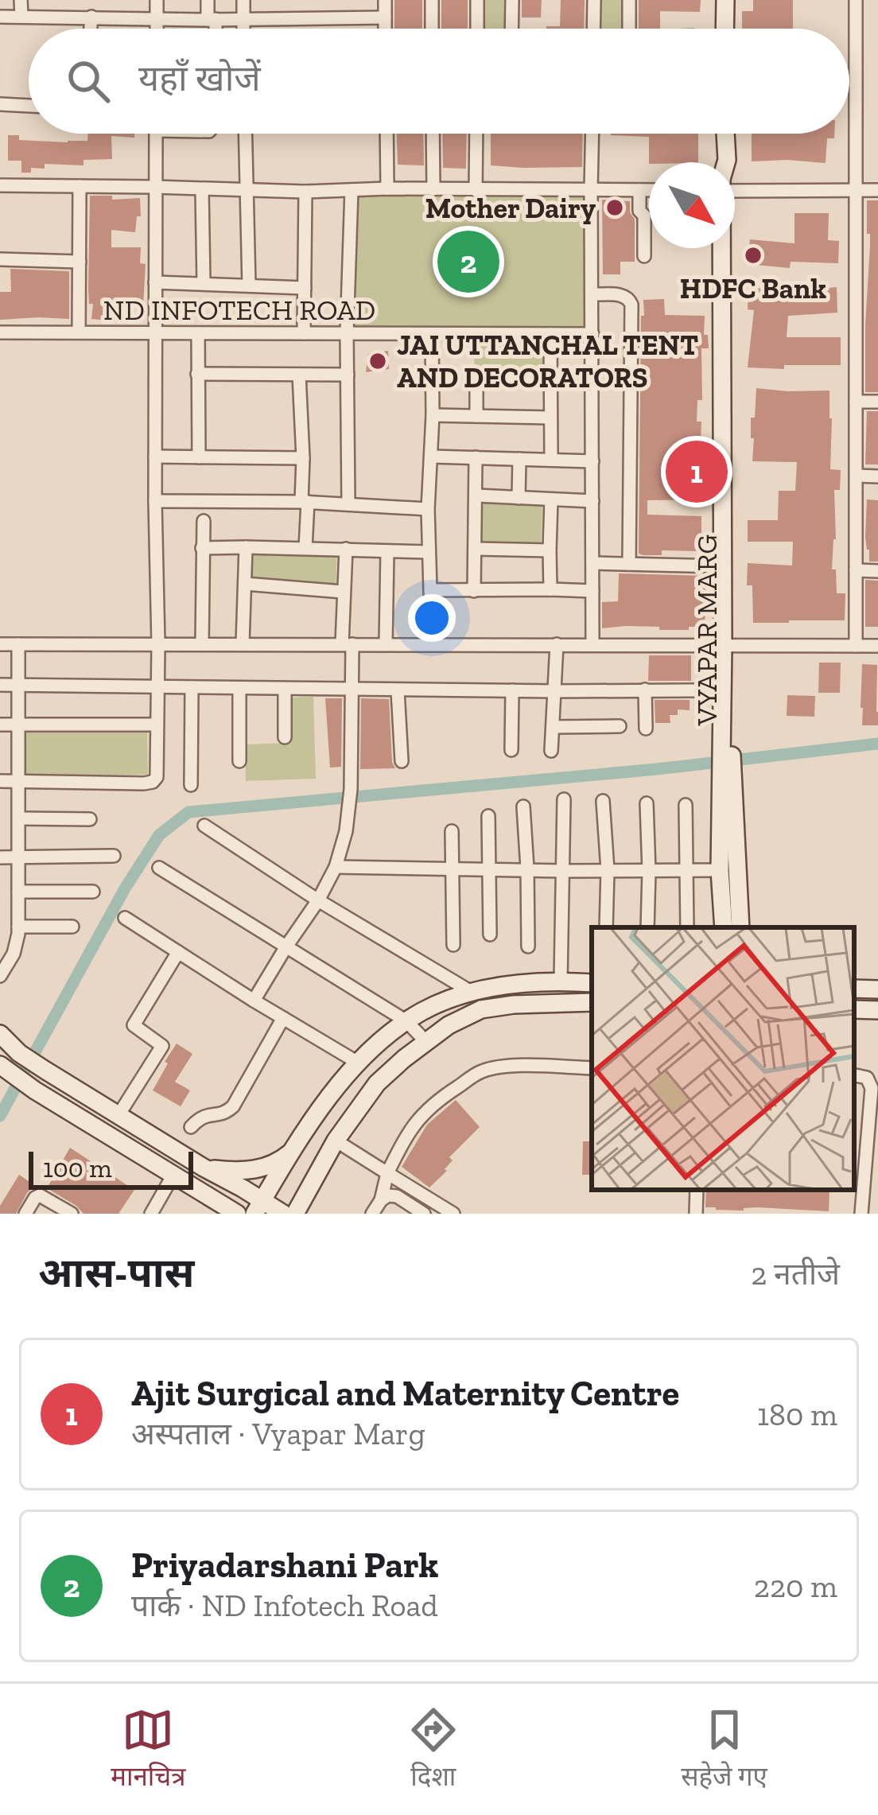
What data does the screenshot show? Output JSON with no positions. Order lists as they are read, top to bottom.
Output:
{
  "streets": {
    "street": ["ND INFOTECH ROAD", "VYAPAR MARG"]
  },
  "places": ["Mother Dairy", "HDFC Bank", "JAI UTTANCHAL TENT AND DECORATORS"],
  "scale_bar": "100 m",
  "north": "bottom right",
  "page": {
    "search": "यहाँ खोजें",
    "pins": ["2", "1"],
    "scale": "100 m",
    "heading": ["आस-पास", "2 नतीजे"],
    "list": [
      {
        "mark": "1",
        "name": "Ajit Surgical and Maternity Centre",
        "note": "अस्पताल · Vyapar Marg",
        "value": "180 m"
      },
      {
        "mark": "2",
        "name": "Priyadarshani Park",
        "note": "पार्क · ND Infotech Road",
        "value": "220 m"
      }
    ],
    "nav": ["मानचित्र", "दिशा", "सहेजे गए"]
  }
}
